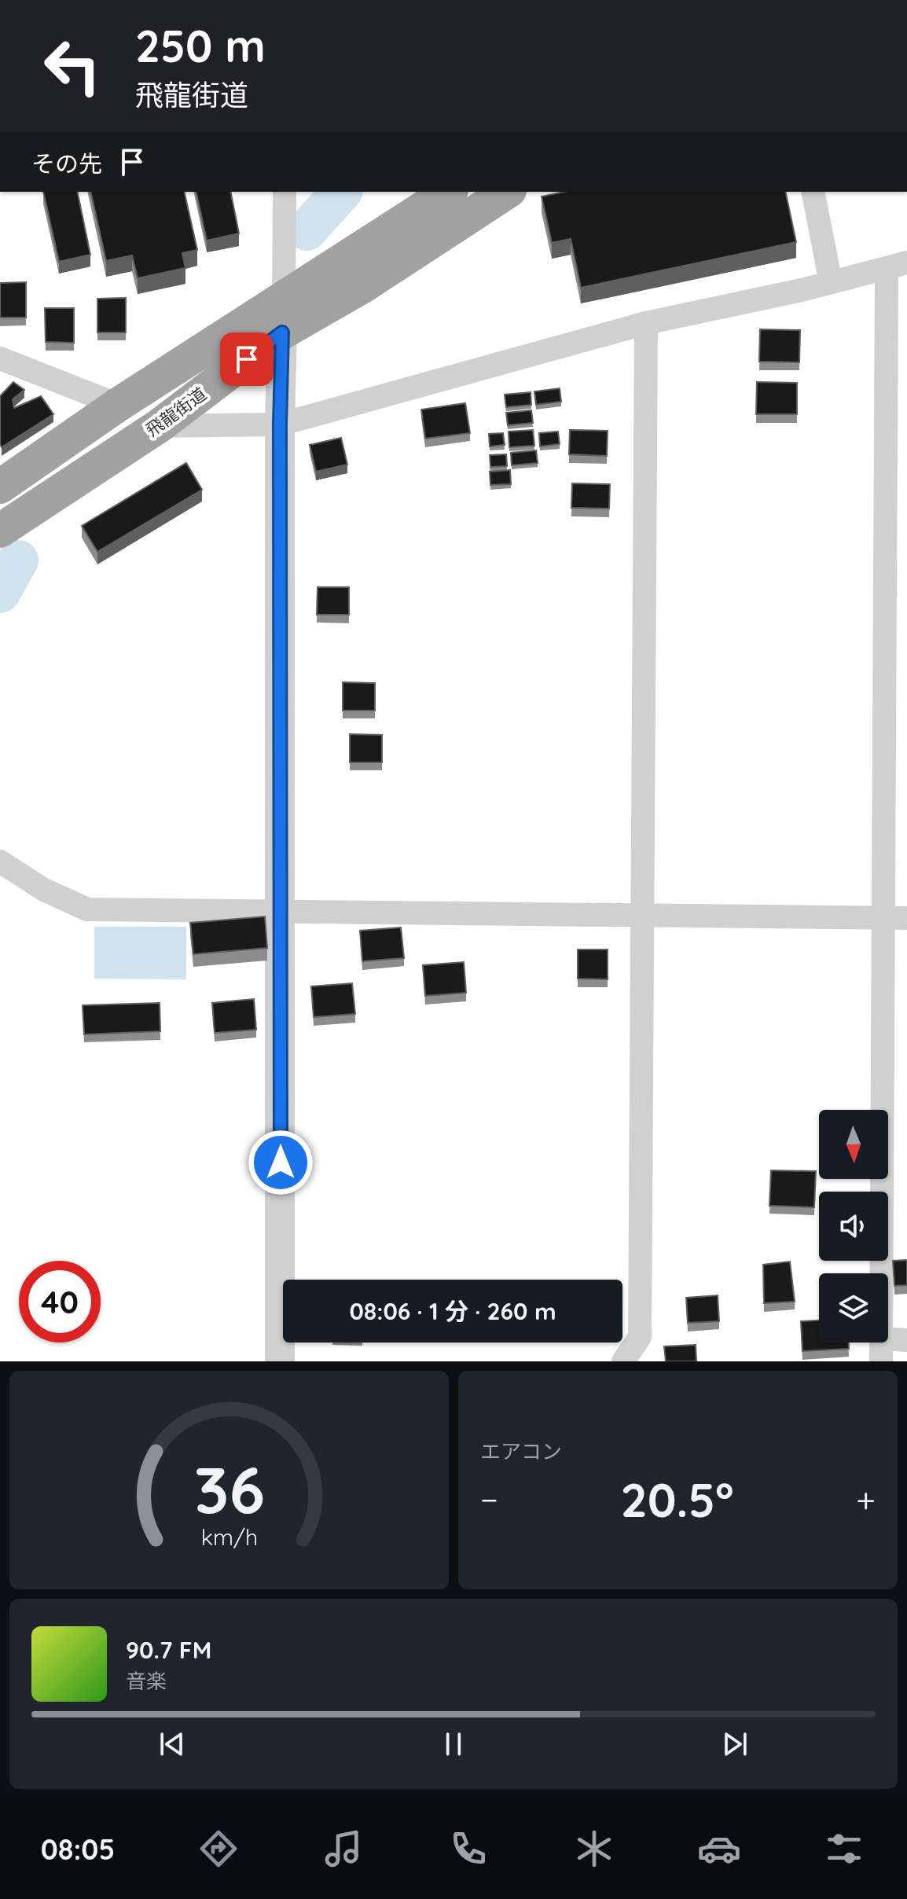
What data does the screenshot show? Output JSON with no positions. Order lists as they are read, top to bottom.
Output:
{
  "streets": {
    "highway": ["飛龍街道"]
  },
  "north": "bottom",
  "page": {
    "turn": ["250 m", "飛龍街道"],
    "then": "その先",
    "limit": "40",
    "trip": "08:06 · 1 分 · 260 m",
    "tile": "エアコン",
    "heat": ["−", "20.5°", "+"],
    "song": ["90.7 FM", "音楽"],
    "tabs": "08:05",
    "gauge": ["36", "km/h"]
  }
}
